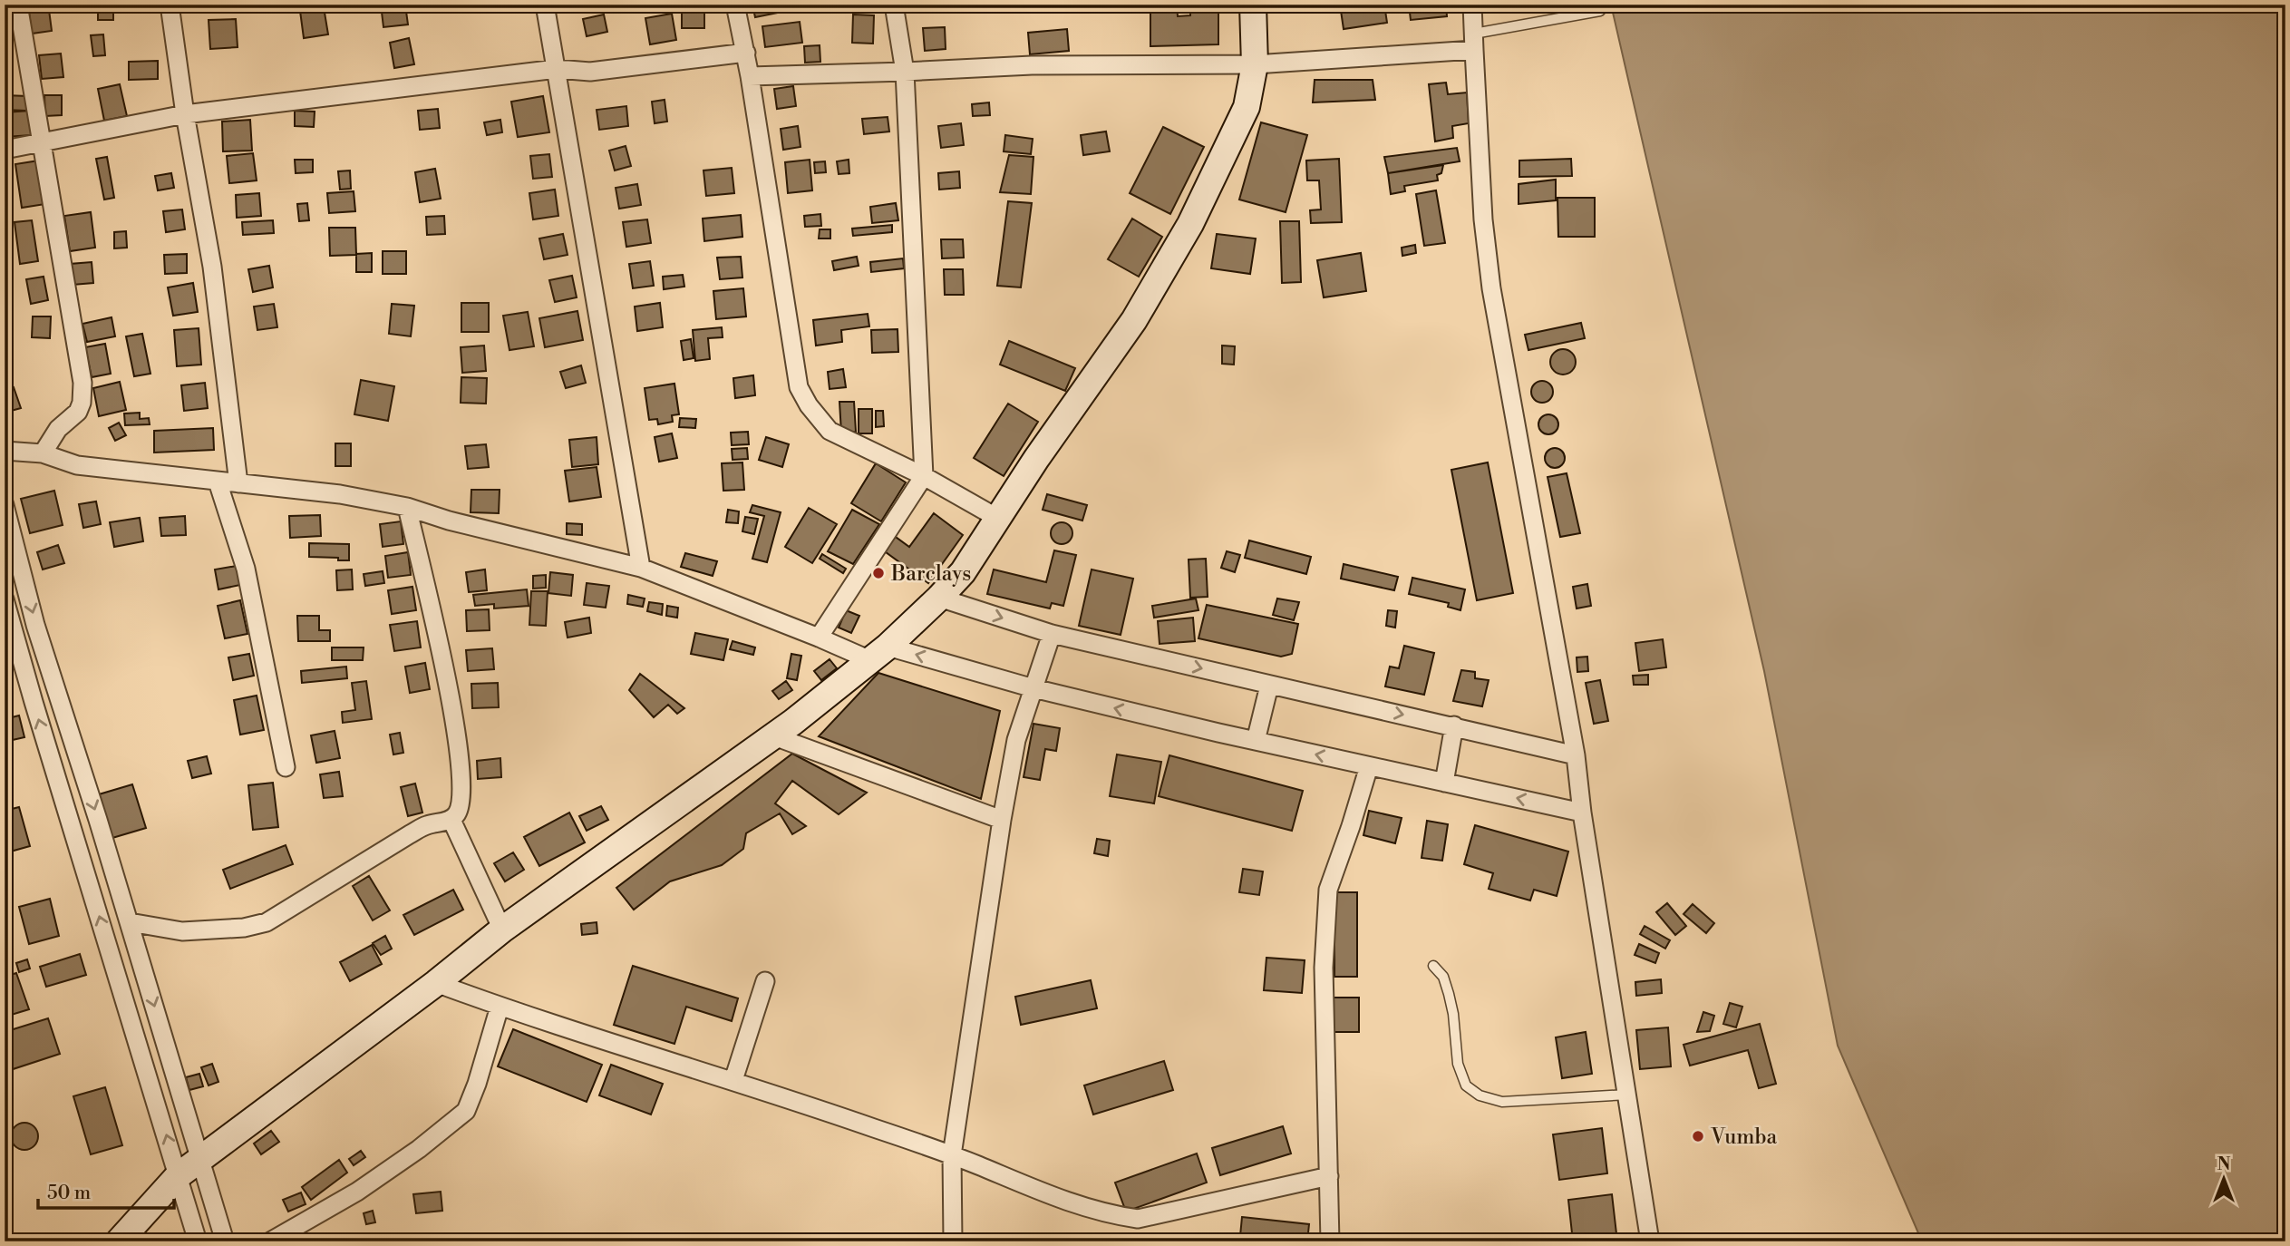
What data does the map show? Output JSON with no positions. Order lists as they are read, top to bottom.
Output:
{
  "places": ["Barclays", "Vumba"],
  "scale_bar": "50 m",
  "north": "top"
}
